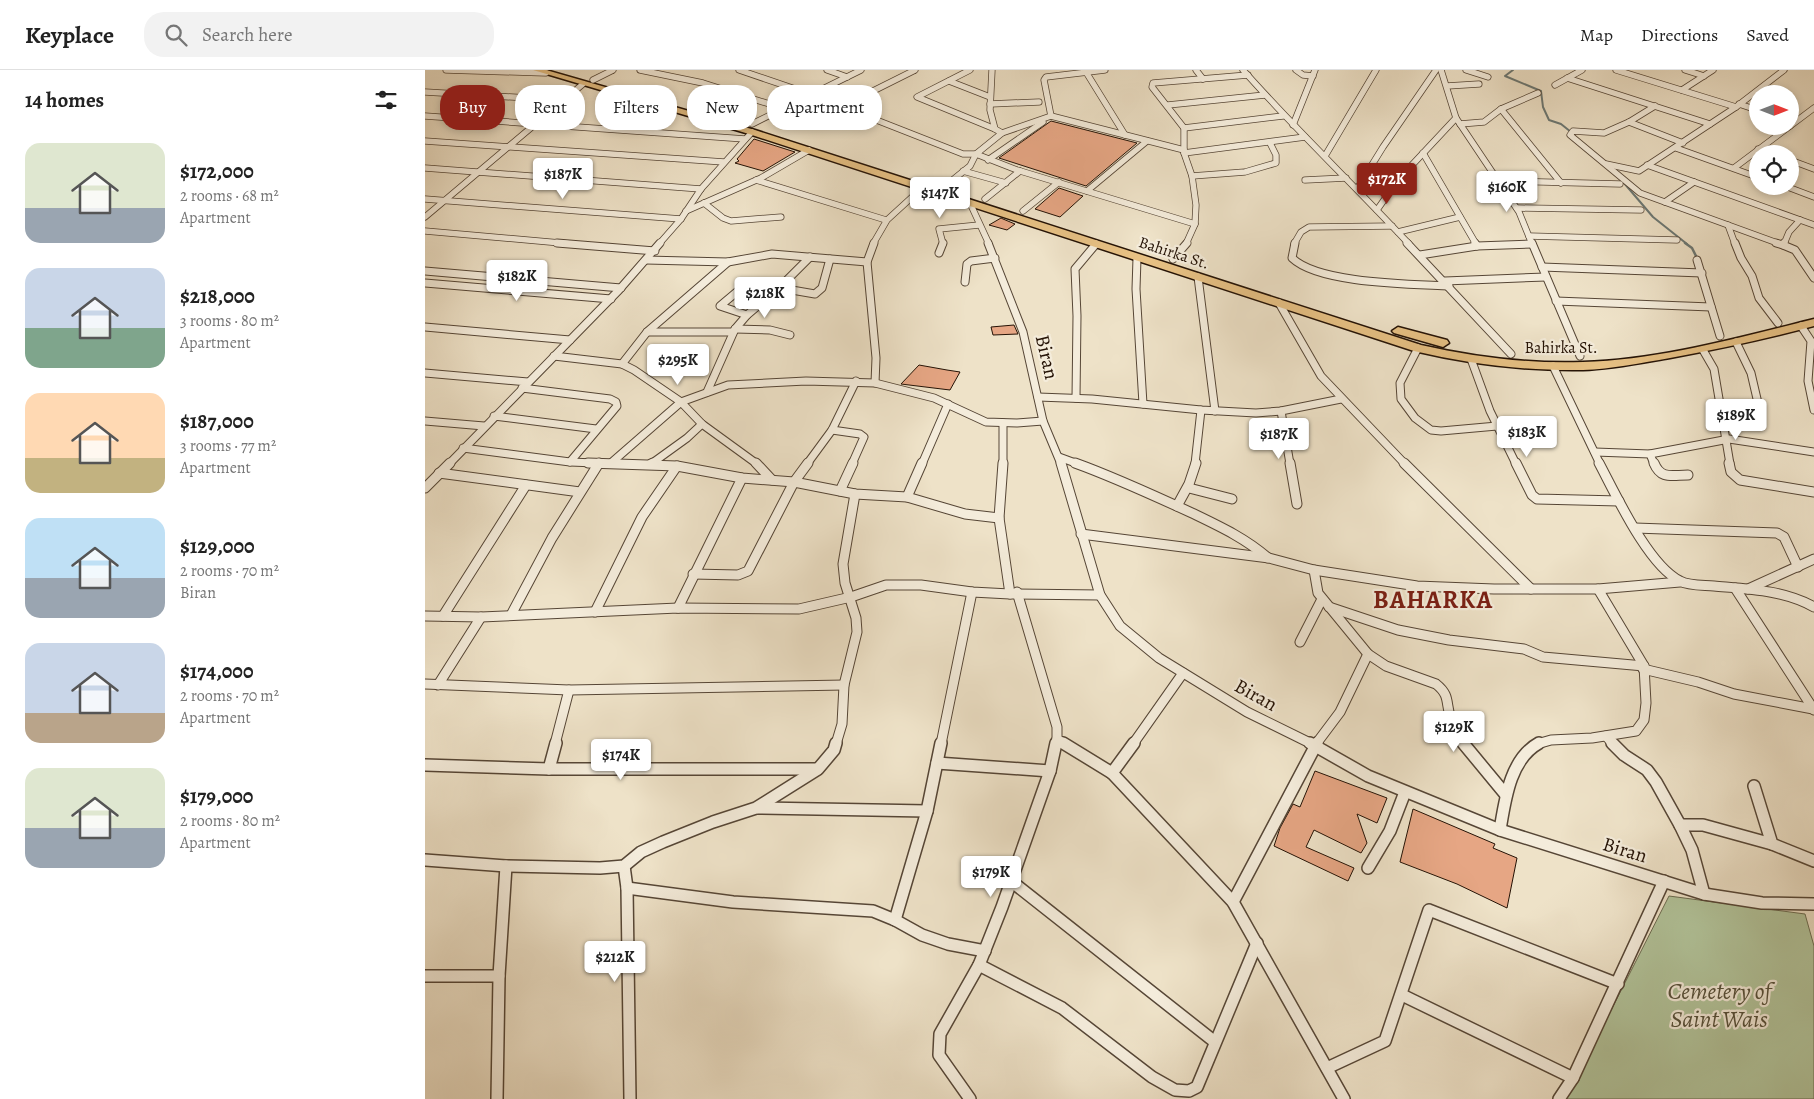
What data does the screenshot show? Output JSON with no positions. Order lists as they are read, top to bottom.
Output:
{
  "streets": {
    "main road": ["Bahirka St."],
    "street": ["Biran"]
  },
  "crossings": [
    ["Bahirka St.", "Biran"]
  ],
  "districts": ["BAHARKA"],
  "parks": ["Cemetery of Saint Wais"],
  "north": "right",
  "page": {
    "header": "Keyplace",
    "search": "Search here",
    "nav": ["Map", "Directions", "Saved"],
    "heading": "14 homes",
    "chip": [
      "Buy",
      "Rent",
      "Filters",
      "New",
      "Apartment"
    ],
    "list": [
      {
        "name": "$172,000",
        "note": "2 rooms · 68 m² · Apartment"
      },
      {
        "name": "$218,000",
        "note": "3 rooms · 80 m² · Apartment"
      },
      {
        "name": "$187,000",
        "note": "3 rooms · 77 m² · Apartment"
      },
      {
        "name": "$129,000",
        "note": "2 rooms · 70 m² · Biran"
      },
      {
        "name": "$174,000",
        "note": "2 rooms · 70 m² · Apartment"
      },
      {
        "name": "$179,000",
        "note": "2 rooms · 80 m² · Apartment"
      }
    ],
    "price": [
      "$187K",
      "$172K",
      "$160K",
      "$147K",
      "$182K",
      "$218K",
      "$295K",
      "$189K",
      "$183K",
      "$187K",
      "$129K",
      "$174K",
      "$179K",
      "$212K"
    ]
  }
}
